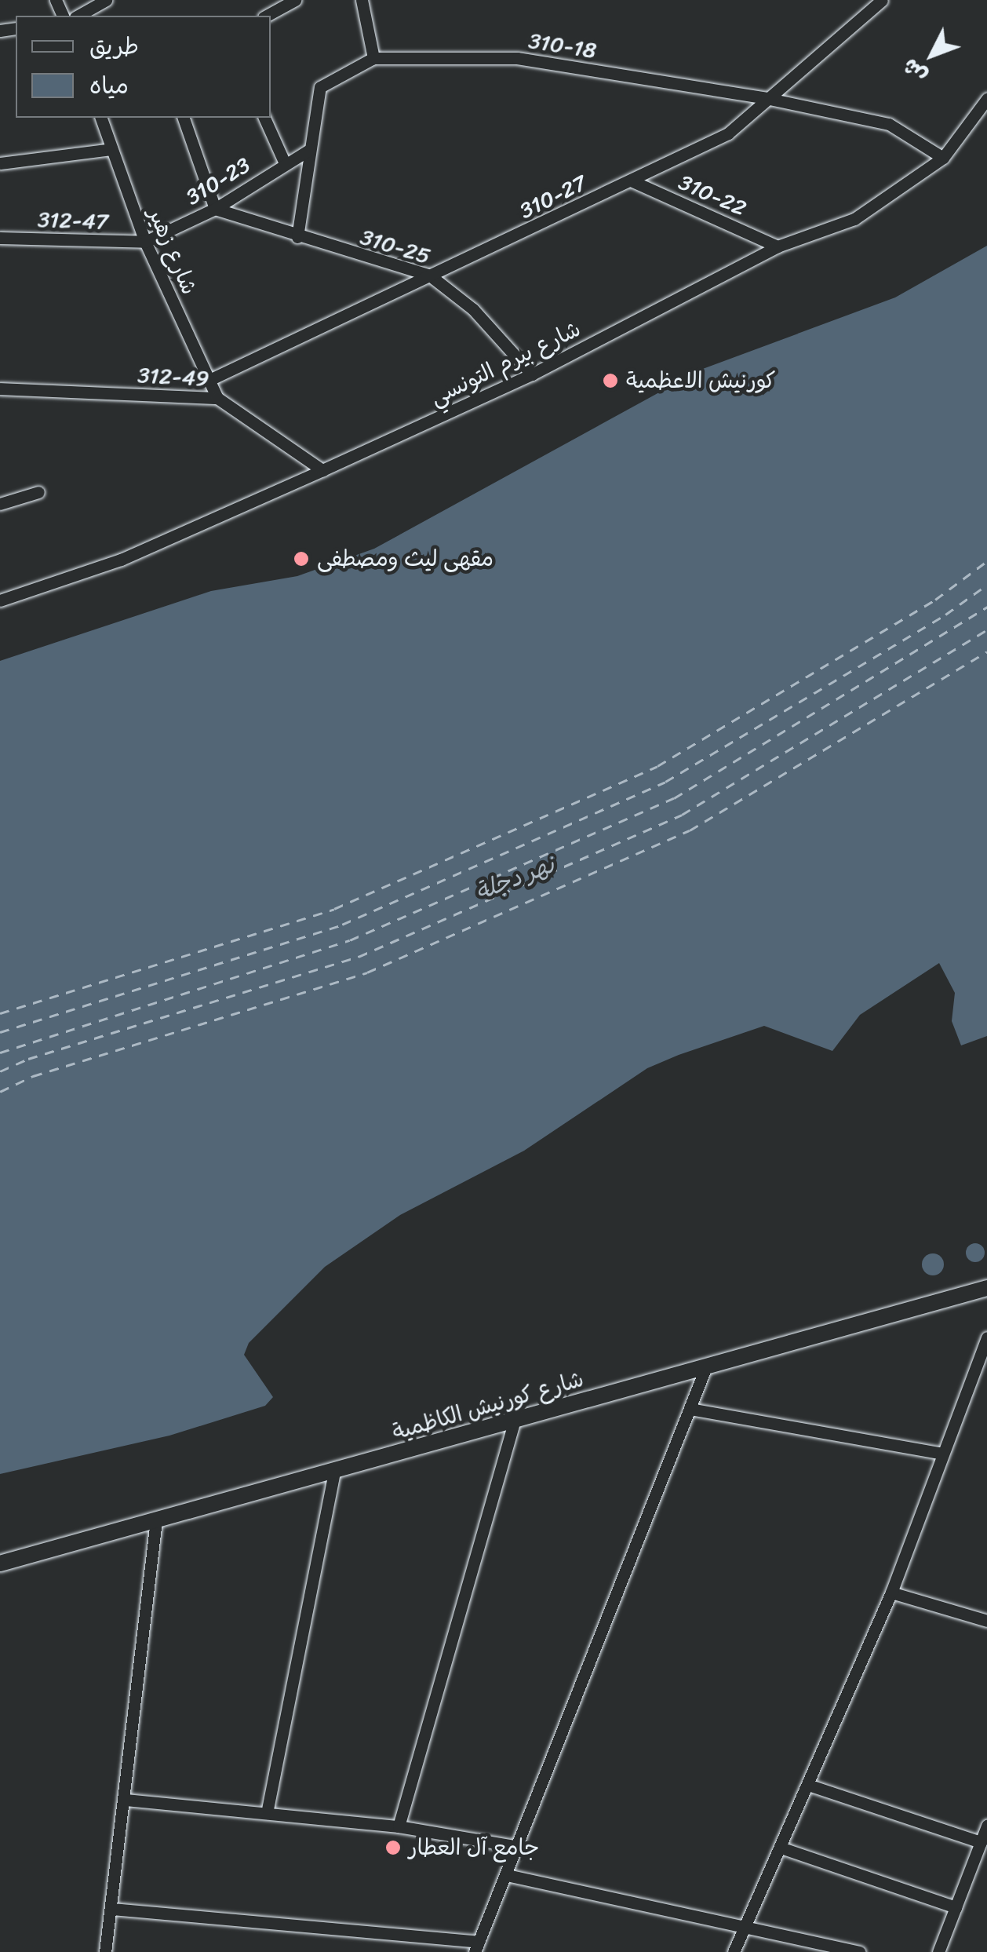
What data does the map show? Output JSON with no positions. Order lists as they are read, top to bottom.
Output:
{
  "streets": {
    "street": [
      "310-18",
      "310-23",
      "310-22",
      "310-27",
      "312-47",
      "310-25",
      "شارع زهير",
      "شارع بيرم التونسي",
      "312-49",
      "شارع كورنيش الكاظمية"
    ]
  },
  "crossings": [
    ["310-18", "310-23"],
    ["310-18", "310-27"],
    ["310-18", "310-25"],
    ["310-18", "شارع بيرم التونسي"],
    ["310-23", "312-47"],
    ["310-23", "310-25"],
    ["310-23", "شارع زهير"],
    ["310-22", "310-27"],
    ["310-22", "شارع بيرم التونسي"],
    ["310-27", "310-25"],
    ["310-27", "شارع زهير"],
    ["312-47", "شارع زهير"],
    ["310-25", "شارع بيرم التونسي"],
    ["شارع زهير", "312-49"],
    ["شارع بيرم التونسي", "312-49"]
  ],
  "water": ["نهر دجلة"],
  "places": ["كورنيش الاعظمية", "مقهى ليث ومصطفى", "جامع آل العطار"],
  "legend": ["طريق", "مياه"],
  "north": "bottom left"
}
